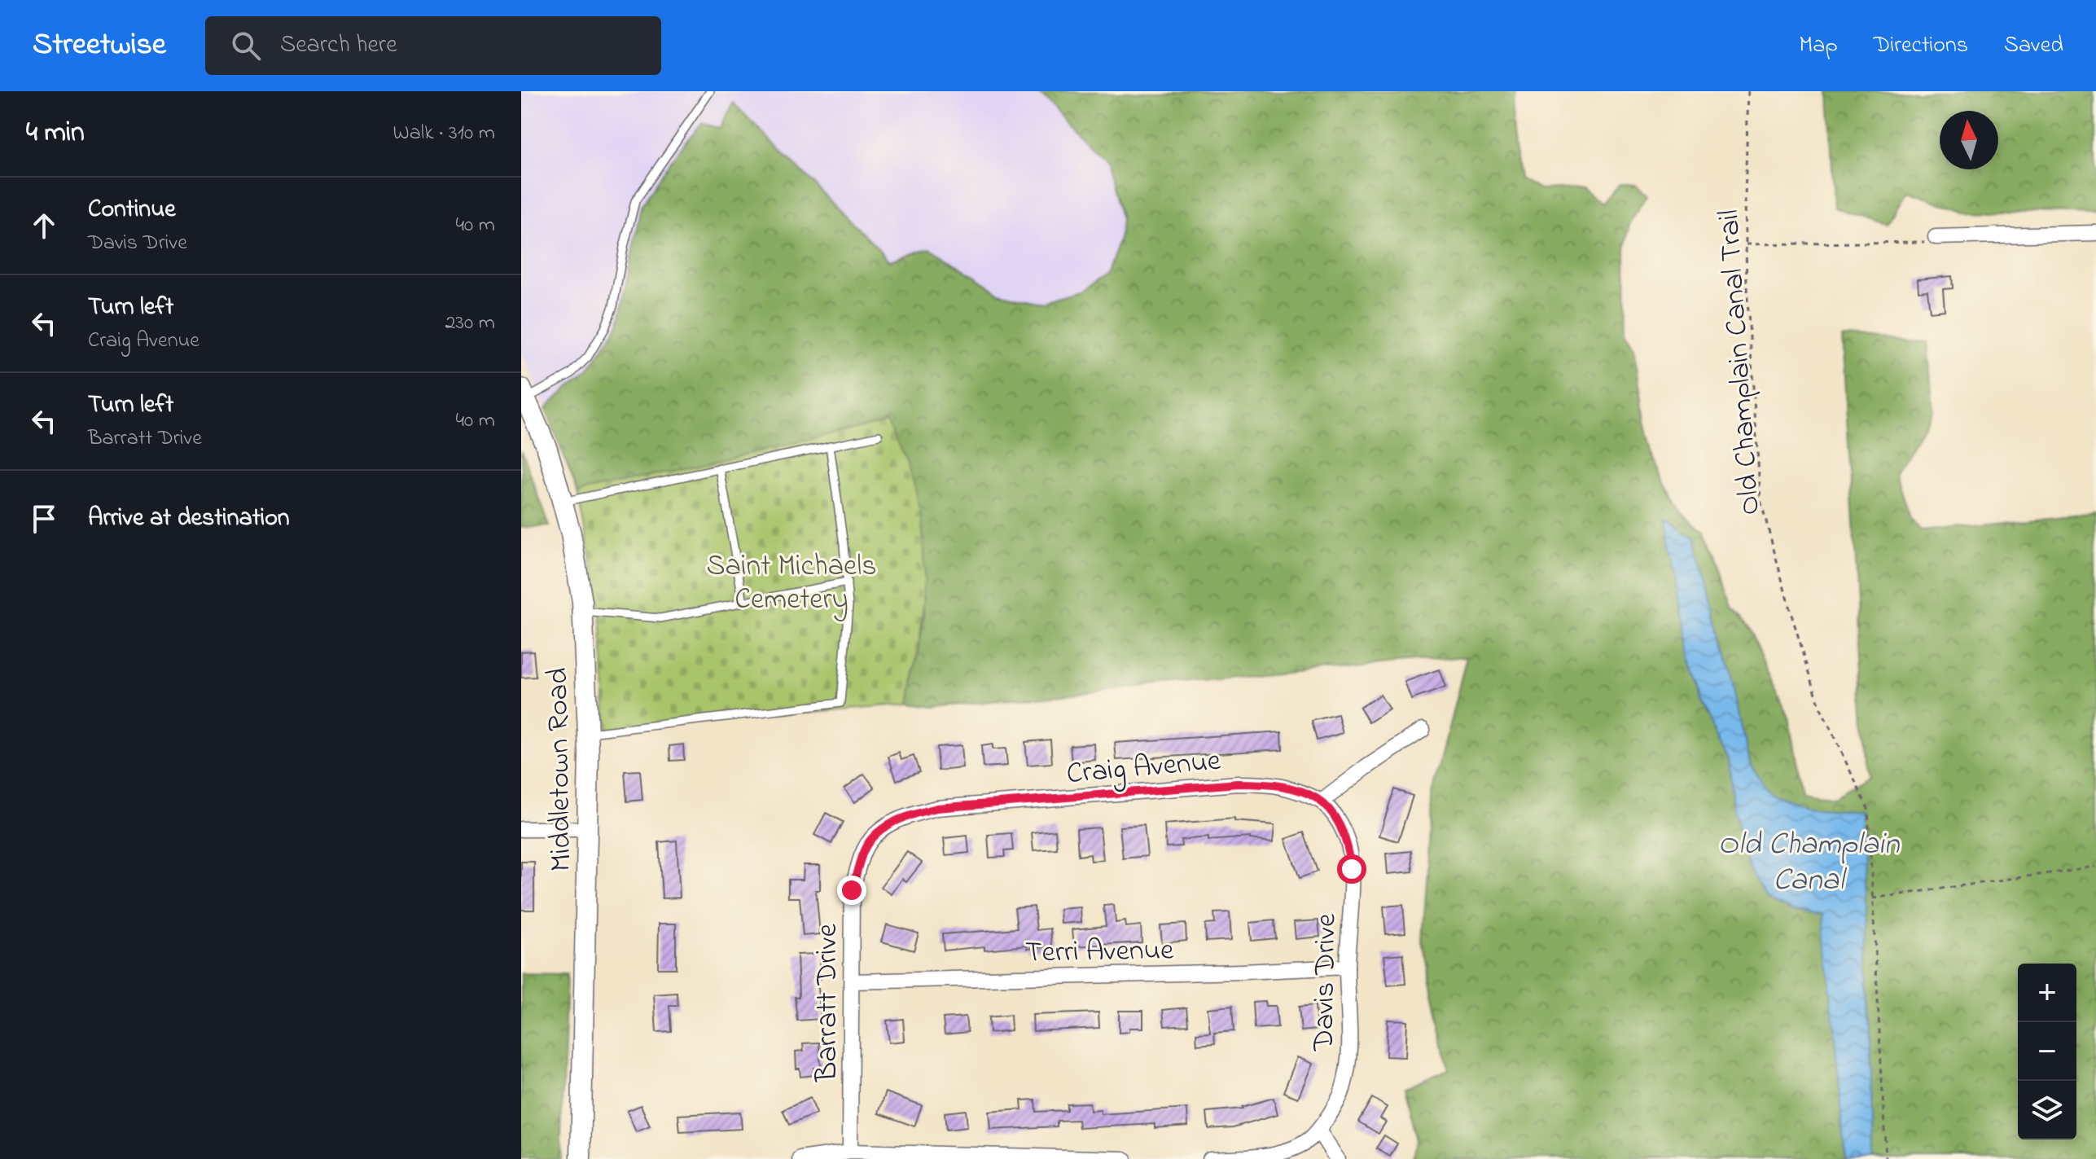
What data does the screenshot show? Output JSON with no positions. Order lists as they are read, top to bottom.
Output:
{
  "streets": {
    "street": [
      "Craig Avenue",
      "Middletown Road",
      "Terri Avenue",
      "Davis Drive",
      "Barratt Drive"
    ],
    "path": ["Old Champlain Canal Trail"]
  },
  "crossings": [
    ["Craig Avenue", "Davis Drive"],
    ["Craig Avenue", "Barratt Drive"],
    ["Terri Avenue", "Davis Drive"],
    ["Terri Avenue", "Barratt Drive"]
  ],
  "water": ["Old Champlain Canal"],
  "parks": ["Saint Michaels Cemetery"],
  "north": "top",
  "page": {
    "header": "Streetwise",
    "search": "Search here",
    "nav": ["Map", "Directions", "Saved"],
    "heading": ["4 min", "Walk · 310 m"],
    "list": [
      ["Continue", "Davis Drive", "40 m"],
      ["Turn left", "Craig Avenue", "230 m"],
      ["Turn left", "Barratt Drive", "40 m"],
      "Arrive at destination"
    ],
    "map_buttons": ["+", "−"]
  }
}
